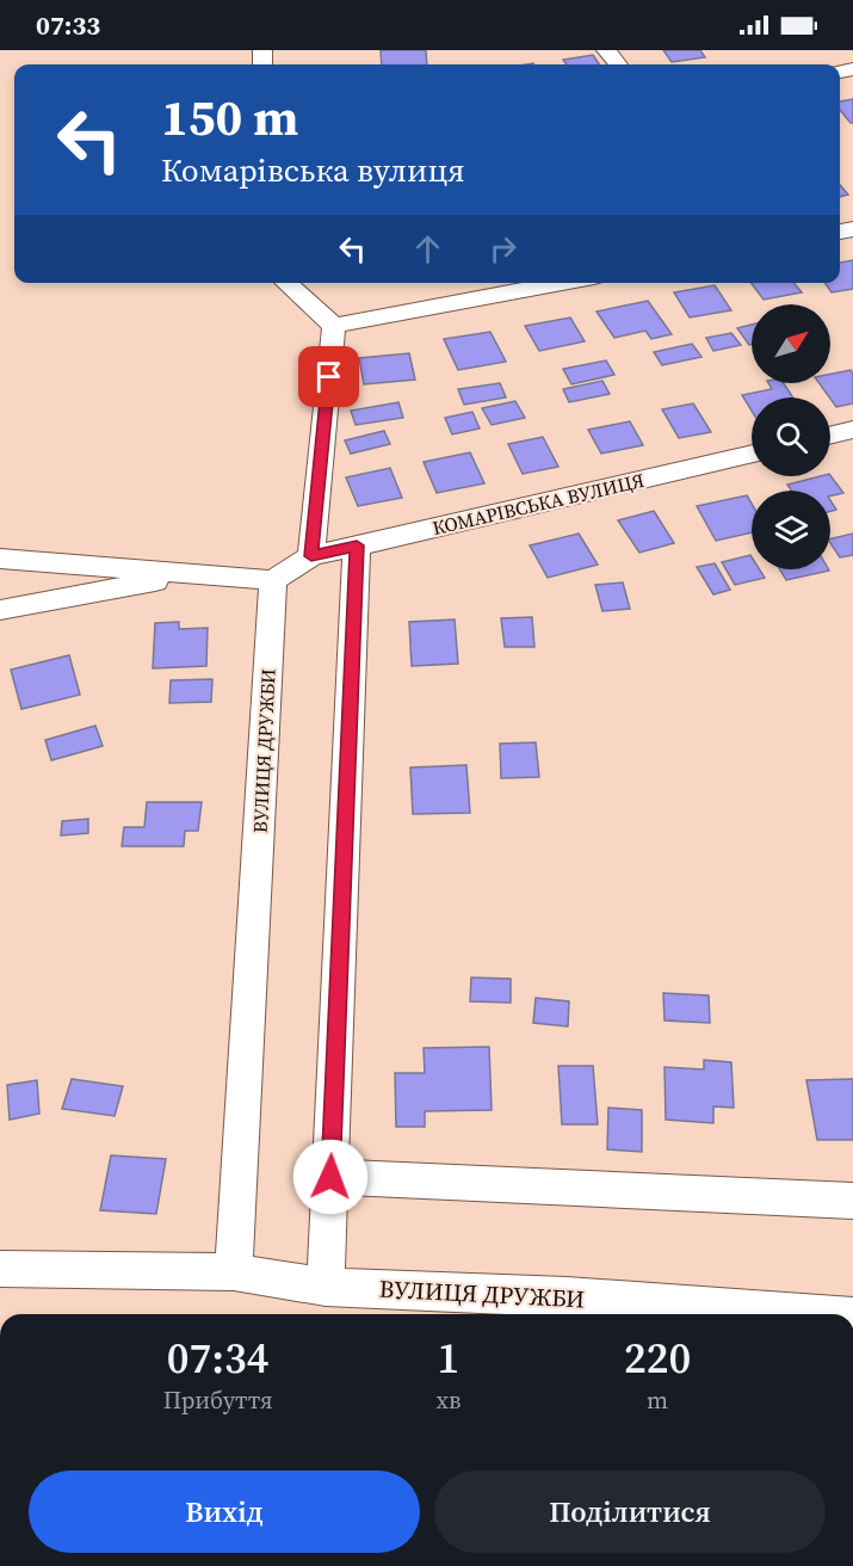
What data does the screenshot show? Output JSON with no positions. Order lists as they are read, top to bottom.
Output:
{
  "streets": {
    "street": ["КОМАРІВСЬКА ВУЛИЦЯ", "ВУЛИЦЯ ДРУЖБИ"]
  },
  "north": "top right",
  "page": {
    "status": "07:33",
    "turn": ["150 m", "Комарівська вулиця"],
    "eta": [
      "07:34",
      "Прибуття",
      "1",
      "хв",
      "220",
      "m"
    ],
    "buttons": ["Вихід", "Поділитися"]
  }
}
